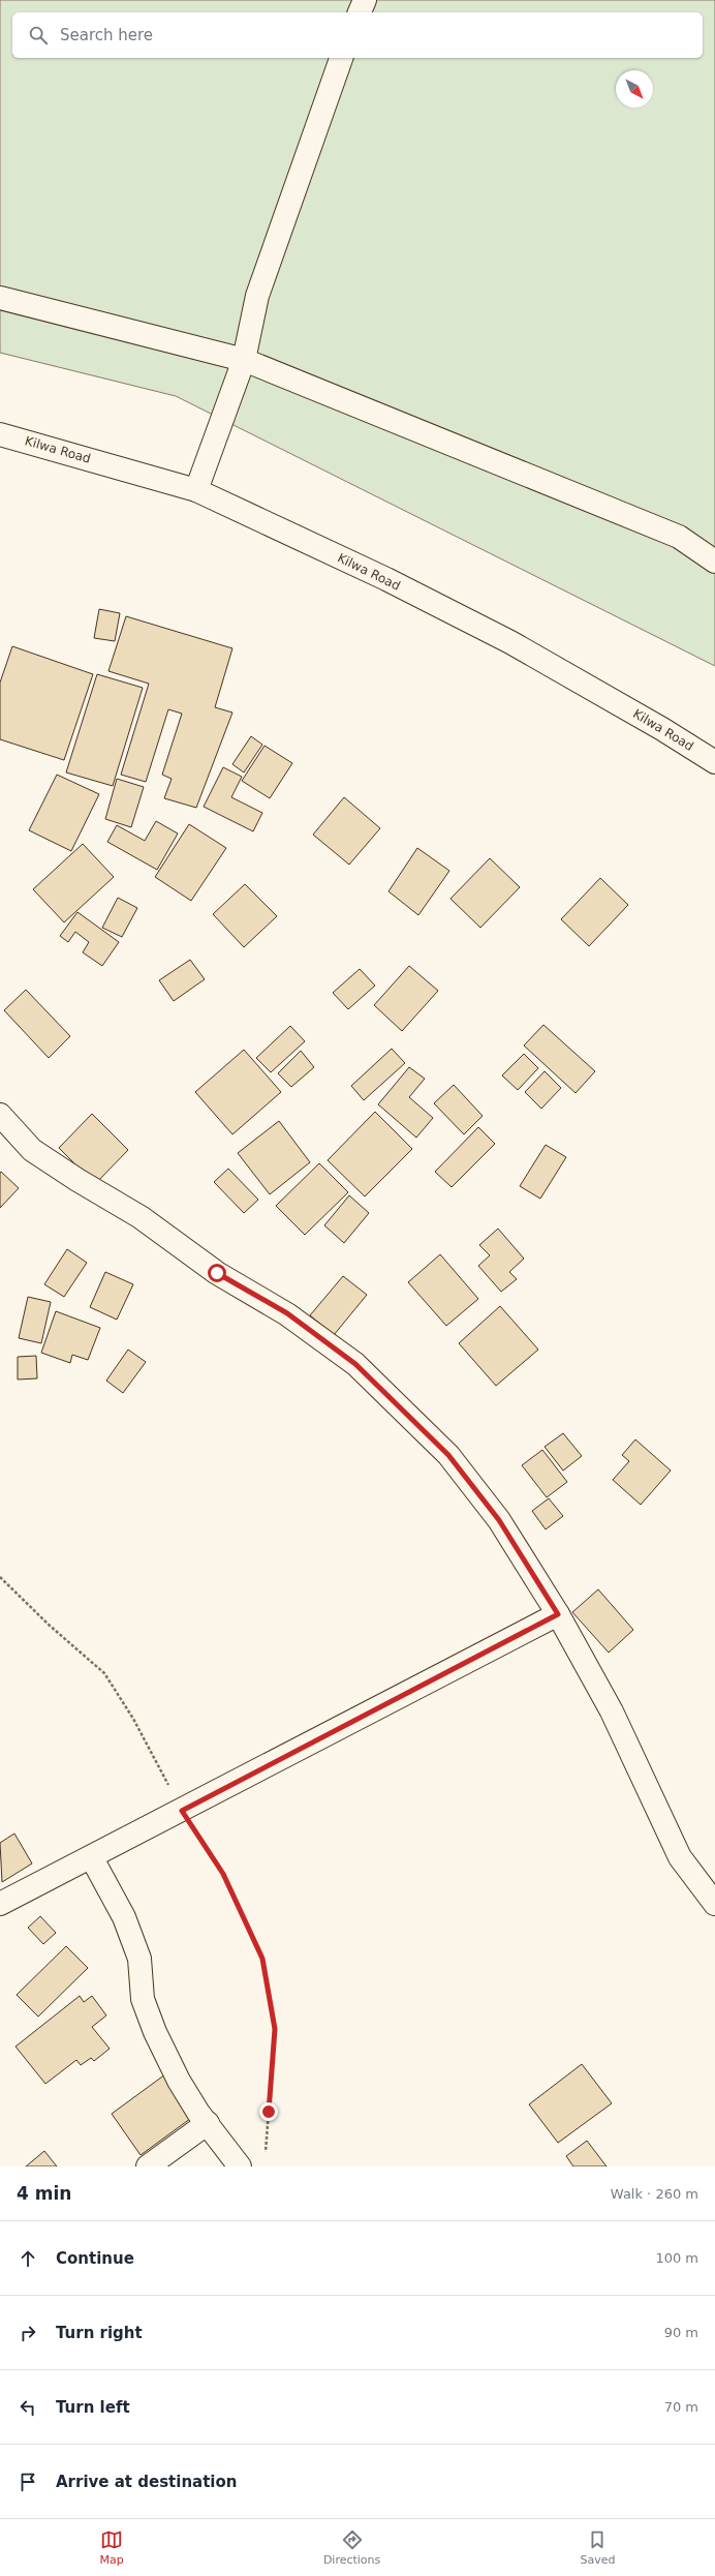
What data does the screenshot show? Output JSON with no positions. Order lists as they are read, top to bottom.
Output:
{
  "streets": {
    "main road": ["Kilwa Road"]
  },
  "north": "bottom right",
  "page": {
    "search": "Search here",
    "heading": ["4 min", "Walk · 260 m"],
    "list": [
      ["Continue", "100 m"],
      ["Turn right", "90 m"],
      ["Turn left", "70 m"],
      "Arrive at destination"
    ],
    "nav": ["Map", "Directions", "Saved"]
  }
}
